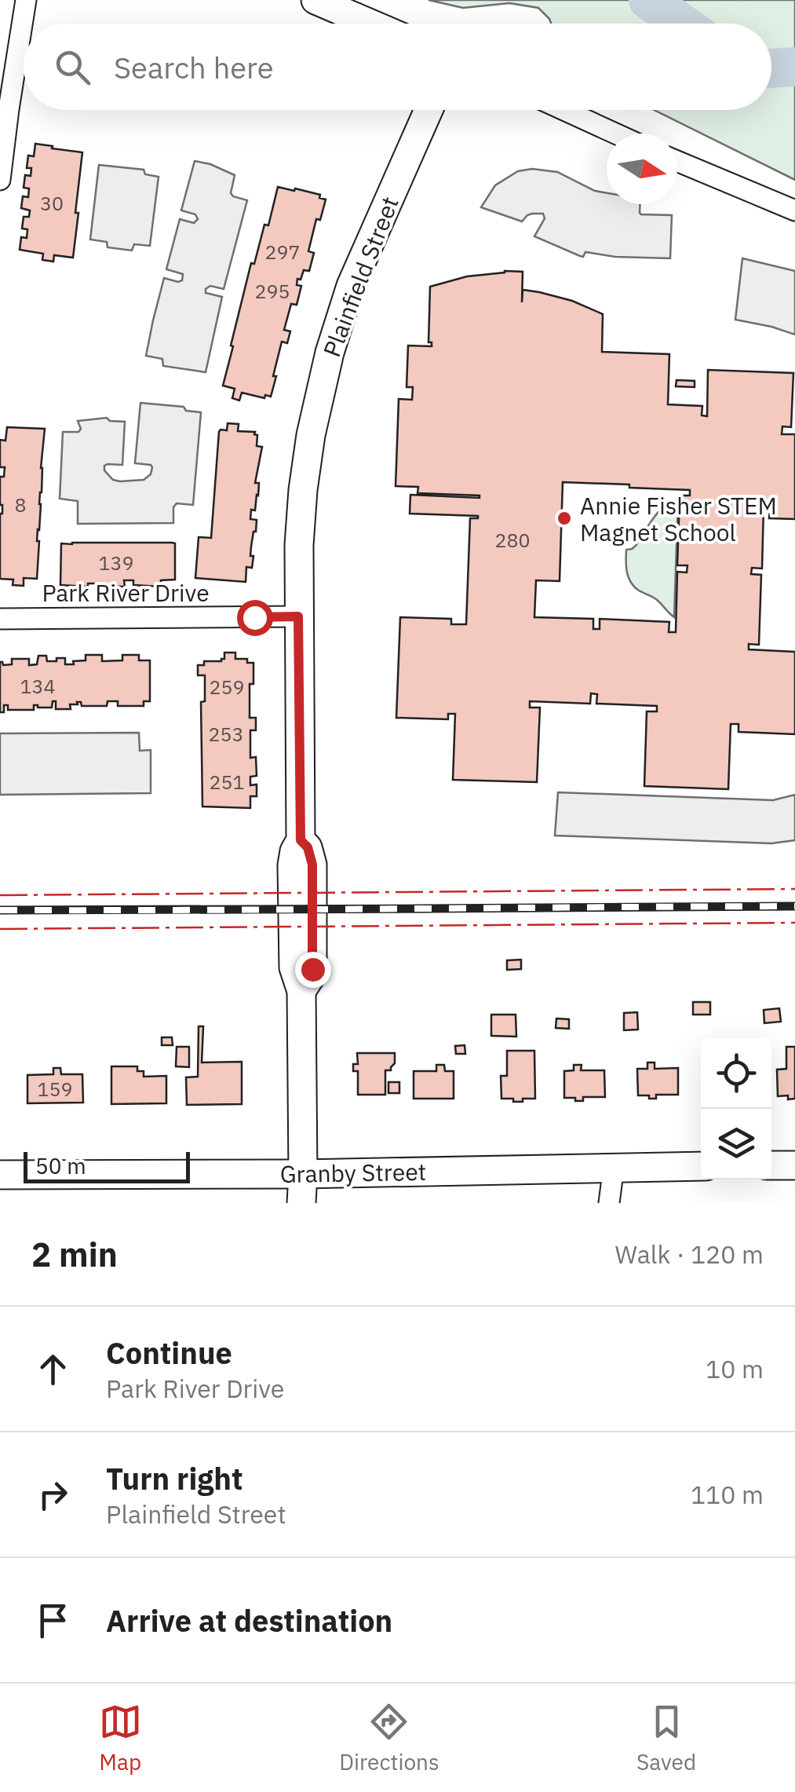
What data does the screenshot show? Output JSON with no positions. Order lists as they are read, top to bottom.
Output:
{
  "streets": {
    "street": ["Plainfield Street", "Park River Drive", "Granby Street"]
  },
  "crossings": [
    ["Plainfield Street", "Park River Drive"],
    ["Plainfield Street", "Granby Street"]
  ],
  "places": ["Annie Fisher STEM Magnet School"],
  "house_numbers": [
    "30",
    "297",
    "295",
    "8",
    "280",
    "139",
    "134",
    "259",
    "253",
    "251",
    "159"
  ],
  "scale_bar": "50 m",
  "north": "right",
  "page": {
    "search": "Search here",
    "scale": "50 m",
    "heading": ["2 min", "Walk · 120 m"],
    "list": [
      ["Continue", "Park River Drive", "10 m"],
      ["Turn right", "Plainfield Street", "110 m"],
      "Arrive at destination"
    ],
    "nav": ["Map", "Directions", "Saved"]
  }
}
